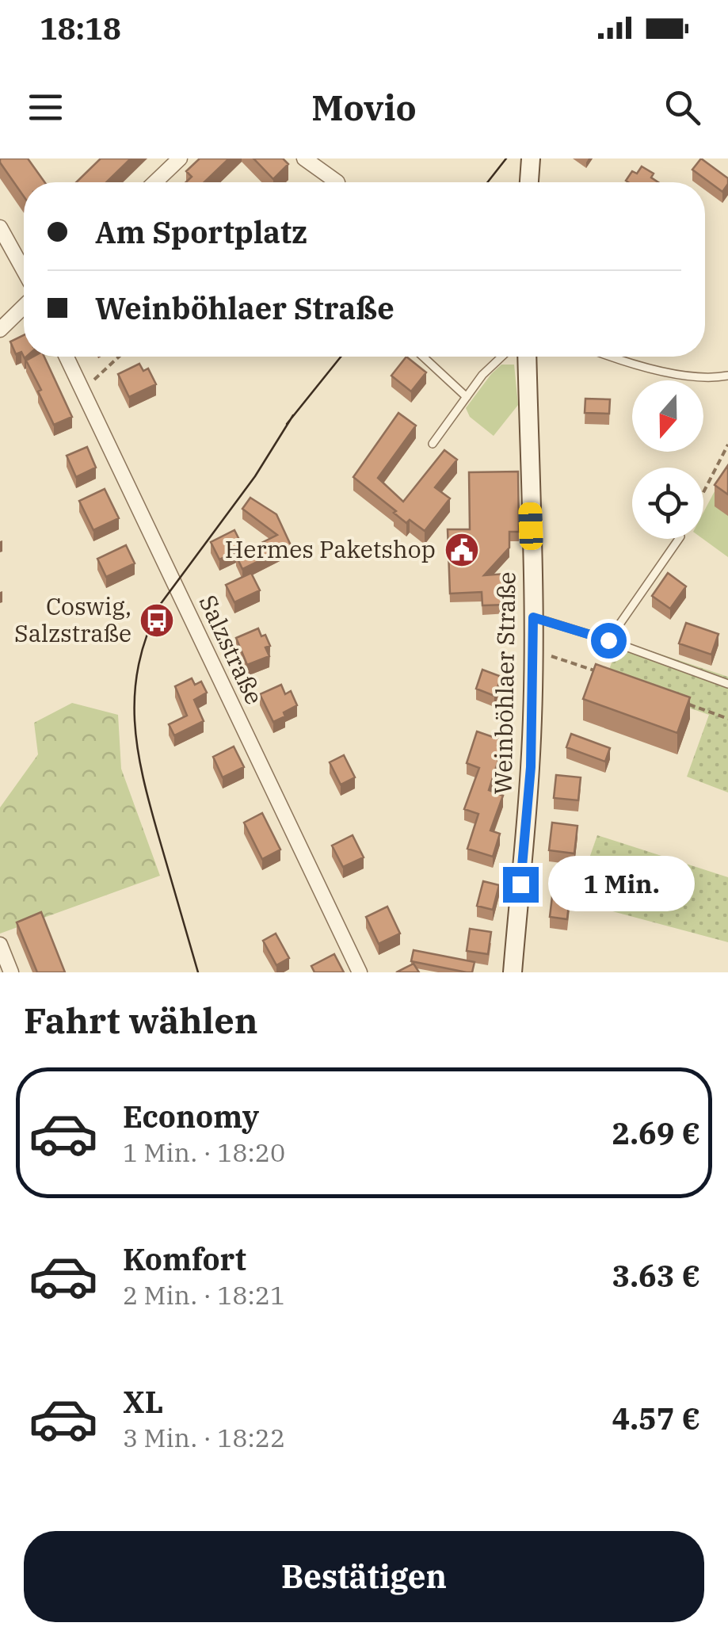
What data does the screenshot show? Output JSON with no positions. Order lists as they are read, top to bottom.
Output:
{
  "streets": {
    "main road": ["Weinböhlaer Straße"],
    "street": ["Salzstraße"]
  },
  "places": {
    "public building": ["Hermes Paketshop"],
    "bus stop": ["Coswig, Salzstraße"]
  },
  "north": "bottom",
  "page": {
    "status": "18:18",
    "header": "Movio",
    "banner": ["Am Sportplatz", "Weinböhlaer Straße"],
    "bubble": "1 Min.",
    "heading": "Fahrt wählen",
    "list": [
      {
        "name": "Economy",
        "note": "1 Min. · 18:20",
        "value": "2.69 €"
      },
      {
        "name": "Komfort",
        "note": "2 Min. · 18:21",
        "value": "3.63 €"
      },
      {
        "name": "XL",
        "note": "3 Min. · 18:22",
        "value": "4.57 €"
      }
    ],
    "buttons": "Bestätigen"
  }
}
